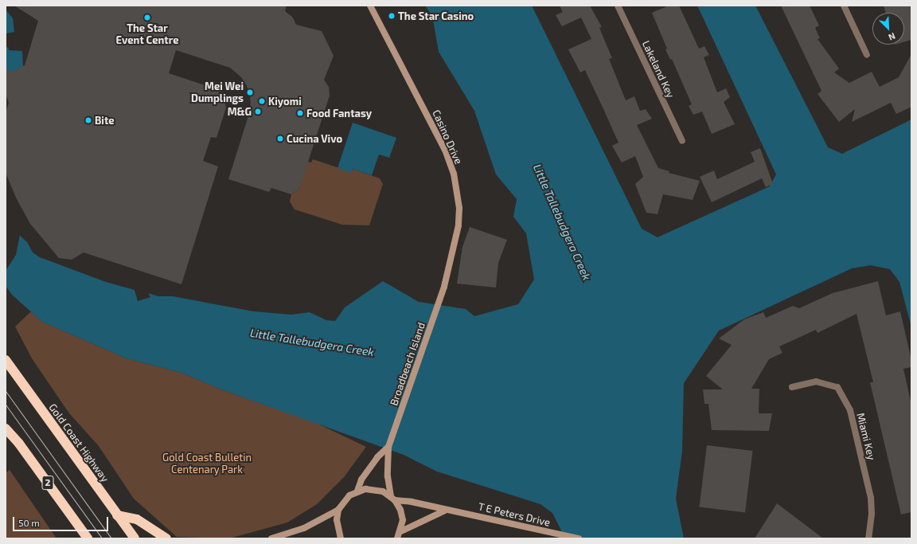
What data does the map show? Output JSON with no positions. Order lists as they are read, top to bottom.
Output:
{
  "streets": {
    "highway": ["Gold Coast Highway", "2"],
    "street": [
      "Lakeland Key",
      "Casino Drive",
      "Broadbeach Island",
      "Miami Key",
      "T E Peters Drive"
    ]
  },
  "crossings": [
    ["Casino Drive", "Broadbeach Island"],
    ["Broadbeach Island", "T E Peters Drive"]
  ],
  "water": ["Little Tallebudgera Creek"],
  "parks": ["Gold Coast Bulletin Centenary Park"],
  "places": [
    "The Star Casino",
    "The Star Event Centre",
    "Mei Wei Dumplings",
    "Kiyomi",
    "M&G",
    "Food Fantasy",
    "Bite",
    "Cucina Vivo"
  ],
  "scale_bar": "50 m",
  "north": "bottom right"
}
